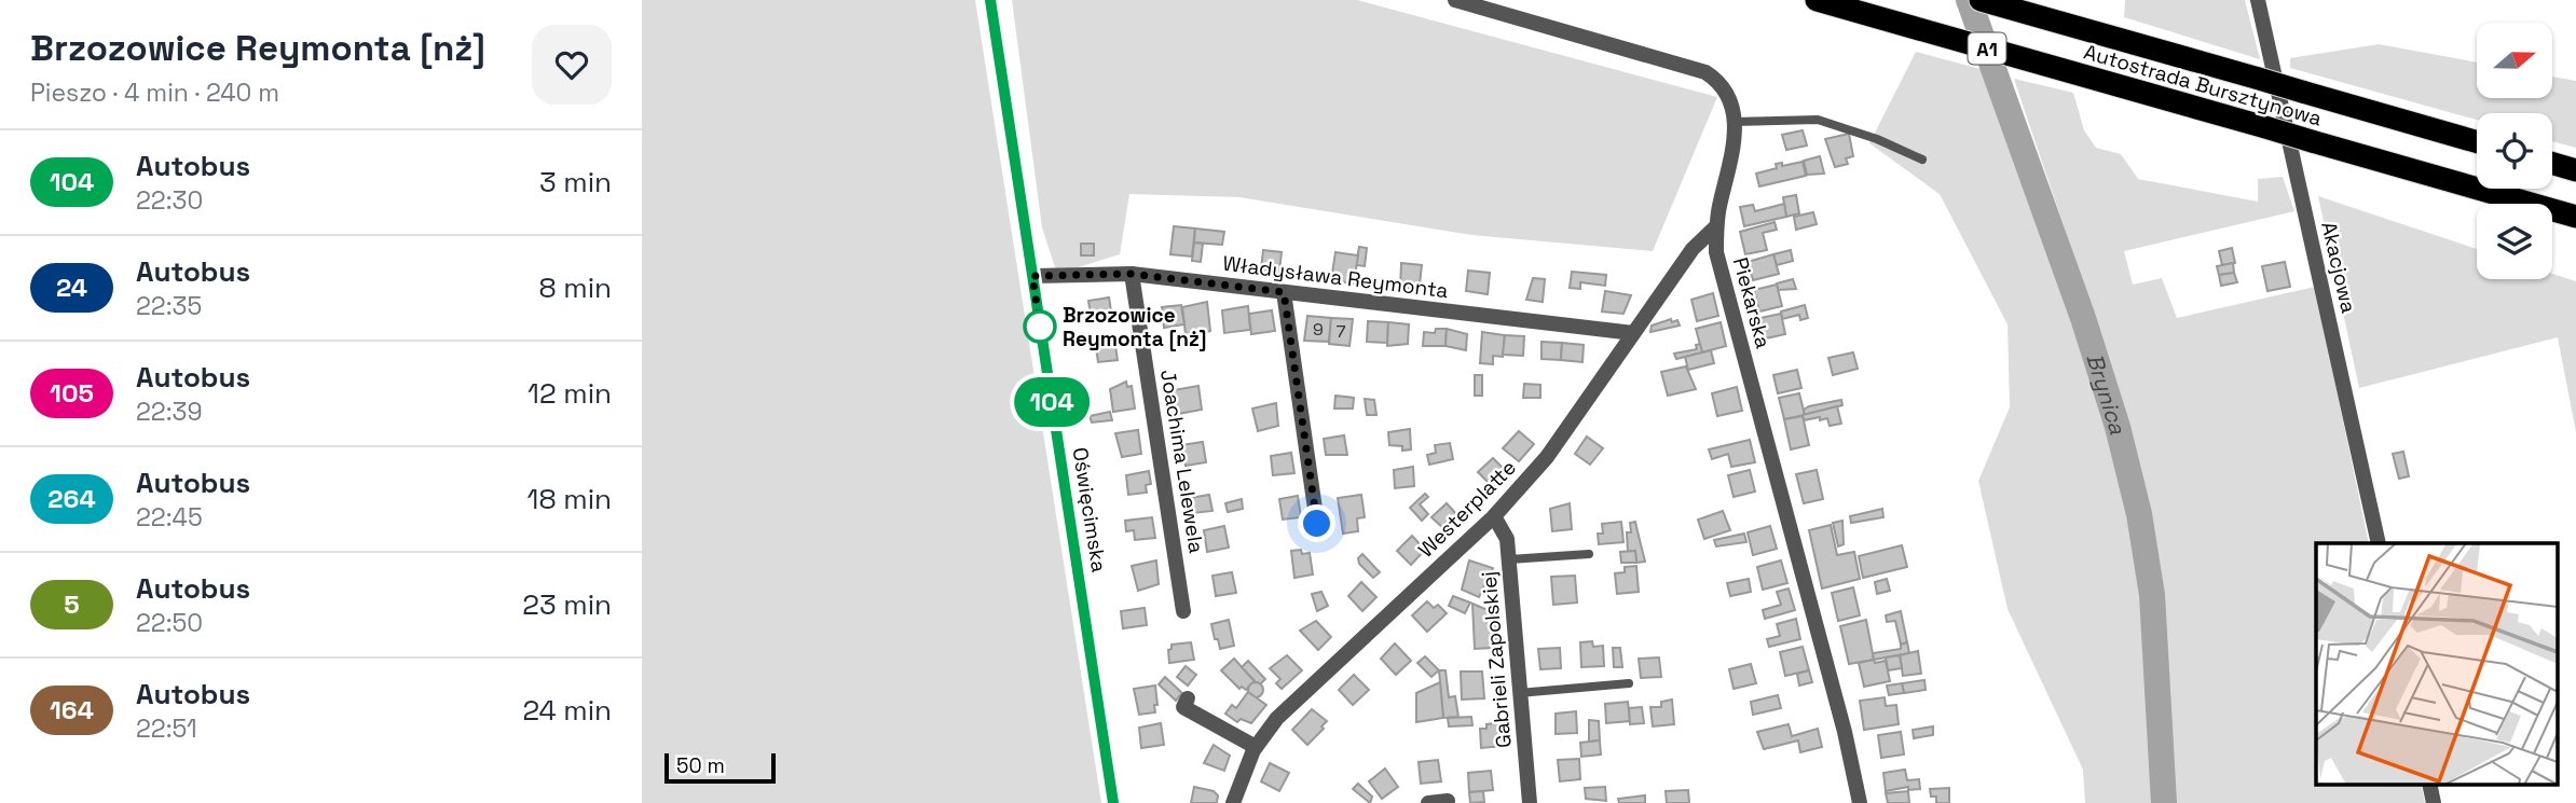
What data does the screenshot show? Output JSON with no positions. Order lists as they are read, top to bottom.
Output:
{
  "streets": {
    "highway": ["A1", "Autostrada Bursztynowa"],
    "street": [
      "Akacjowa",
      "Władysława Reymonta",
      "Piekarska",
      "Joachima Lelewela",
      "Westerplatte",
      "Oświęcimska",
      "Gabrieli Zapolskiej"
    ]
  },
  "crossings": [
    ["Władysława Reymonta", "Joachima Lelewela"],
    ["Władysława Reymonta", "Westerplatte"],
    ["Władysława Reymonta", "Oświęcimska"],
    ["Piekarska", "Westerplatte"],
    ["Westerplatte", "Gabrieli Zapolskiej"]
  ],
  "water": ["Brynica"],
  "places": ["Brzozowice Reymonta [nż]"],
  "lines": ["bus line 104"],
  "house_numbers": ["9", "7"],
  "scale_bar": "50 m",
  "north": "right",
  "page": {
    "heading": ["Brzozowice Reymonta [nż]", "Pieszo · 4 min · 240 m"],
    "on_map": "104",
    "list": [
      {
        "mark": "104",
        "name": "Autobus",
        "note": "22:30",
        "value": "3 min"
      },
      {
        "mark": "24",
        "name": "Autobus",
        "note": "22:35",
        "value": "8 min"
      },
      {
        "mark": "105",
        "name": "Autobus",
        "note": "22:39",
        "value": "12 min"
      },
      {
        "mark": "264",
        "name": "Autobus",
        "note": "22:45",
        "value": "18 min"
      },
      {
        "mark": "5",
        "name": "Autobus",
        "note": "22:50",
        "value": "23 min"
      },
      {
        "mark": "164",
        "name": "Autobus",
        "note": "22:51",
        "value": "24 min"
      }
    ],
    "scale": "50 m"
  }
}
